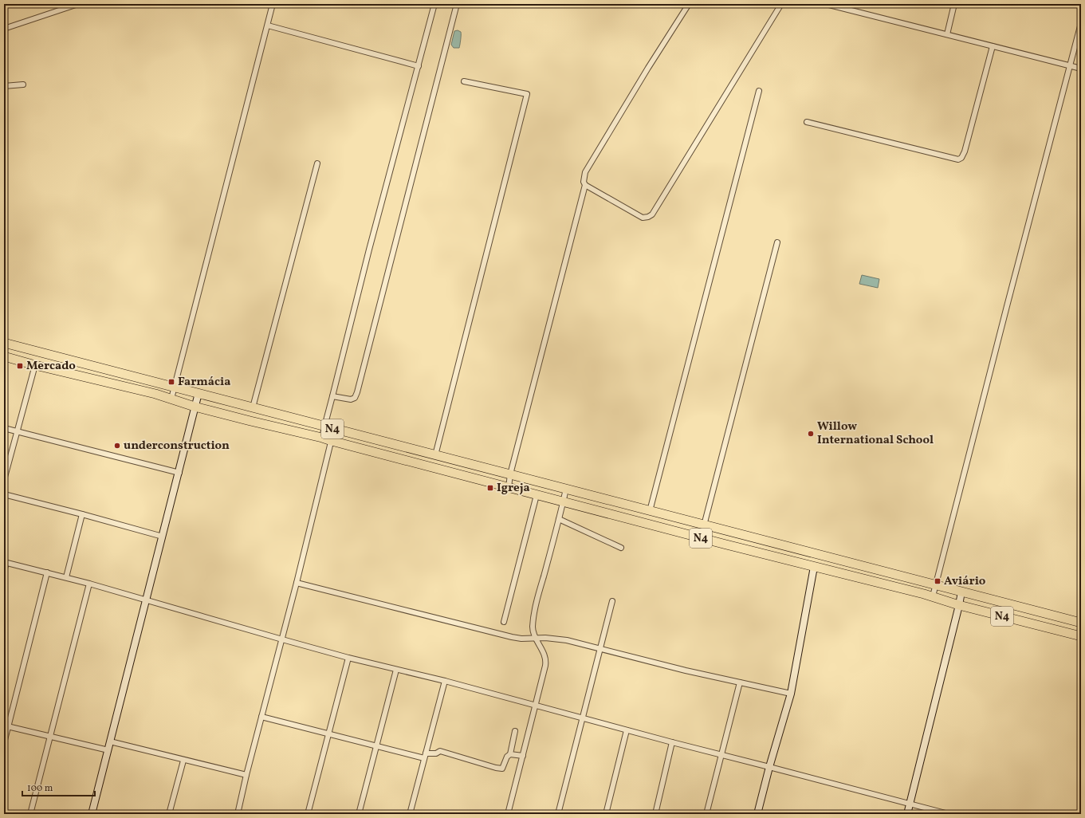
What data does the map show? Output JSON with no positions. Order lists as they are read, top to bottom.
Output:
{
  "streets": {
    "highway": ["N4"]
  },
  "places": {
    "transit": [
      "Mercado",
      "Farmácia",
      "Igreja",
      "Aviário"
    ],
    "other": ["Willow International School", "underconstruction"]
  },
  "scale_bar": "100 m"
}
